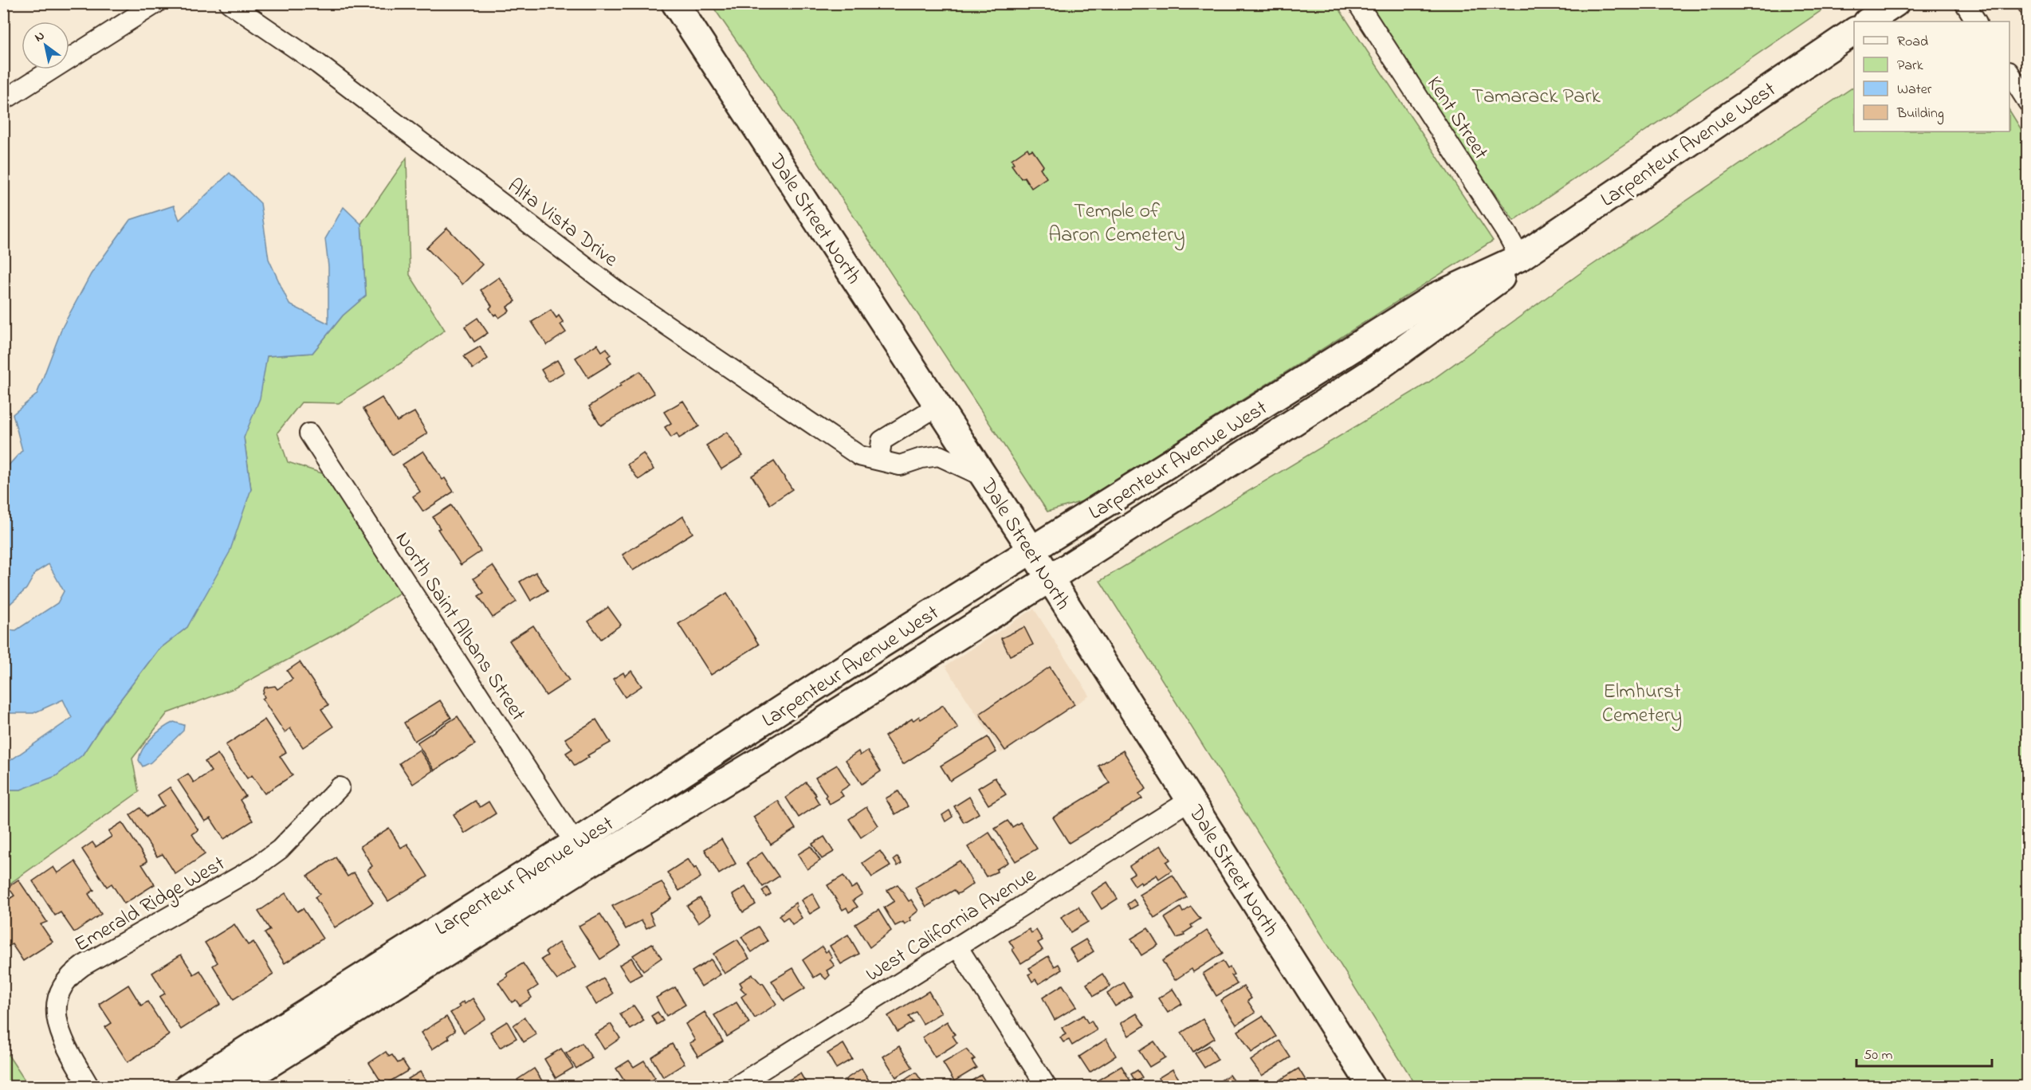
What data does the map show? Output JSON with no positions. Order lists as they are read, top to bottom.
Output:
{
  "streets": {
    "main road": ["Larpenteur Avenue West", "Dale Street North"],
    "street": [
      "Kent Street",
      "Alta Vista Drive",
      "North Saint Albans Street",
      "Emerald Ridge West",
      "West California Avenue"
    ]
  },
  "crossings": [
    ["Kent Street", "Larpenteur Avenue West"],
    ["Larpenteur Avenue West", "Dale Street North"],
    ["Larpenteur Avenue West", "North Saint Albans Street"],
    ["Dale Street North", "Alta Vista Drive"],
    ["Dale Street North", "West California Avenue"]
  ],
  "parks": ["Tamarack Park", "Temple of Aaron Cemetery", "Elmhurst Cemetery"],
  "legend": [
    "Road",
    "Park",
    "Water",
    "Building"
  ],
  "scale_bar": "50 m",
  "north": "top left"
}
